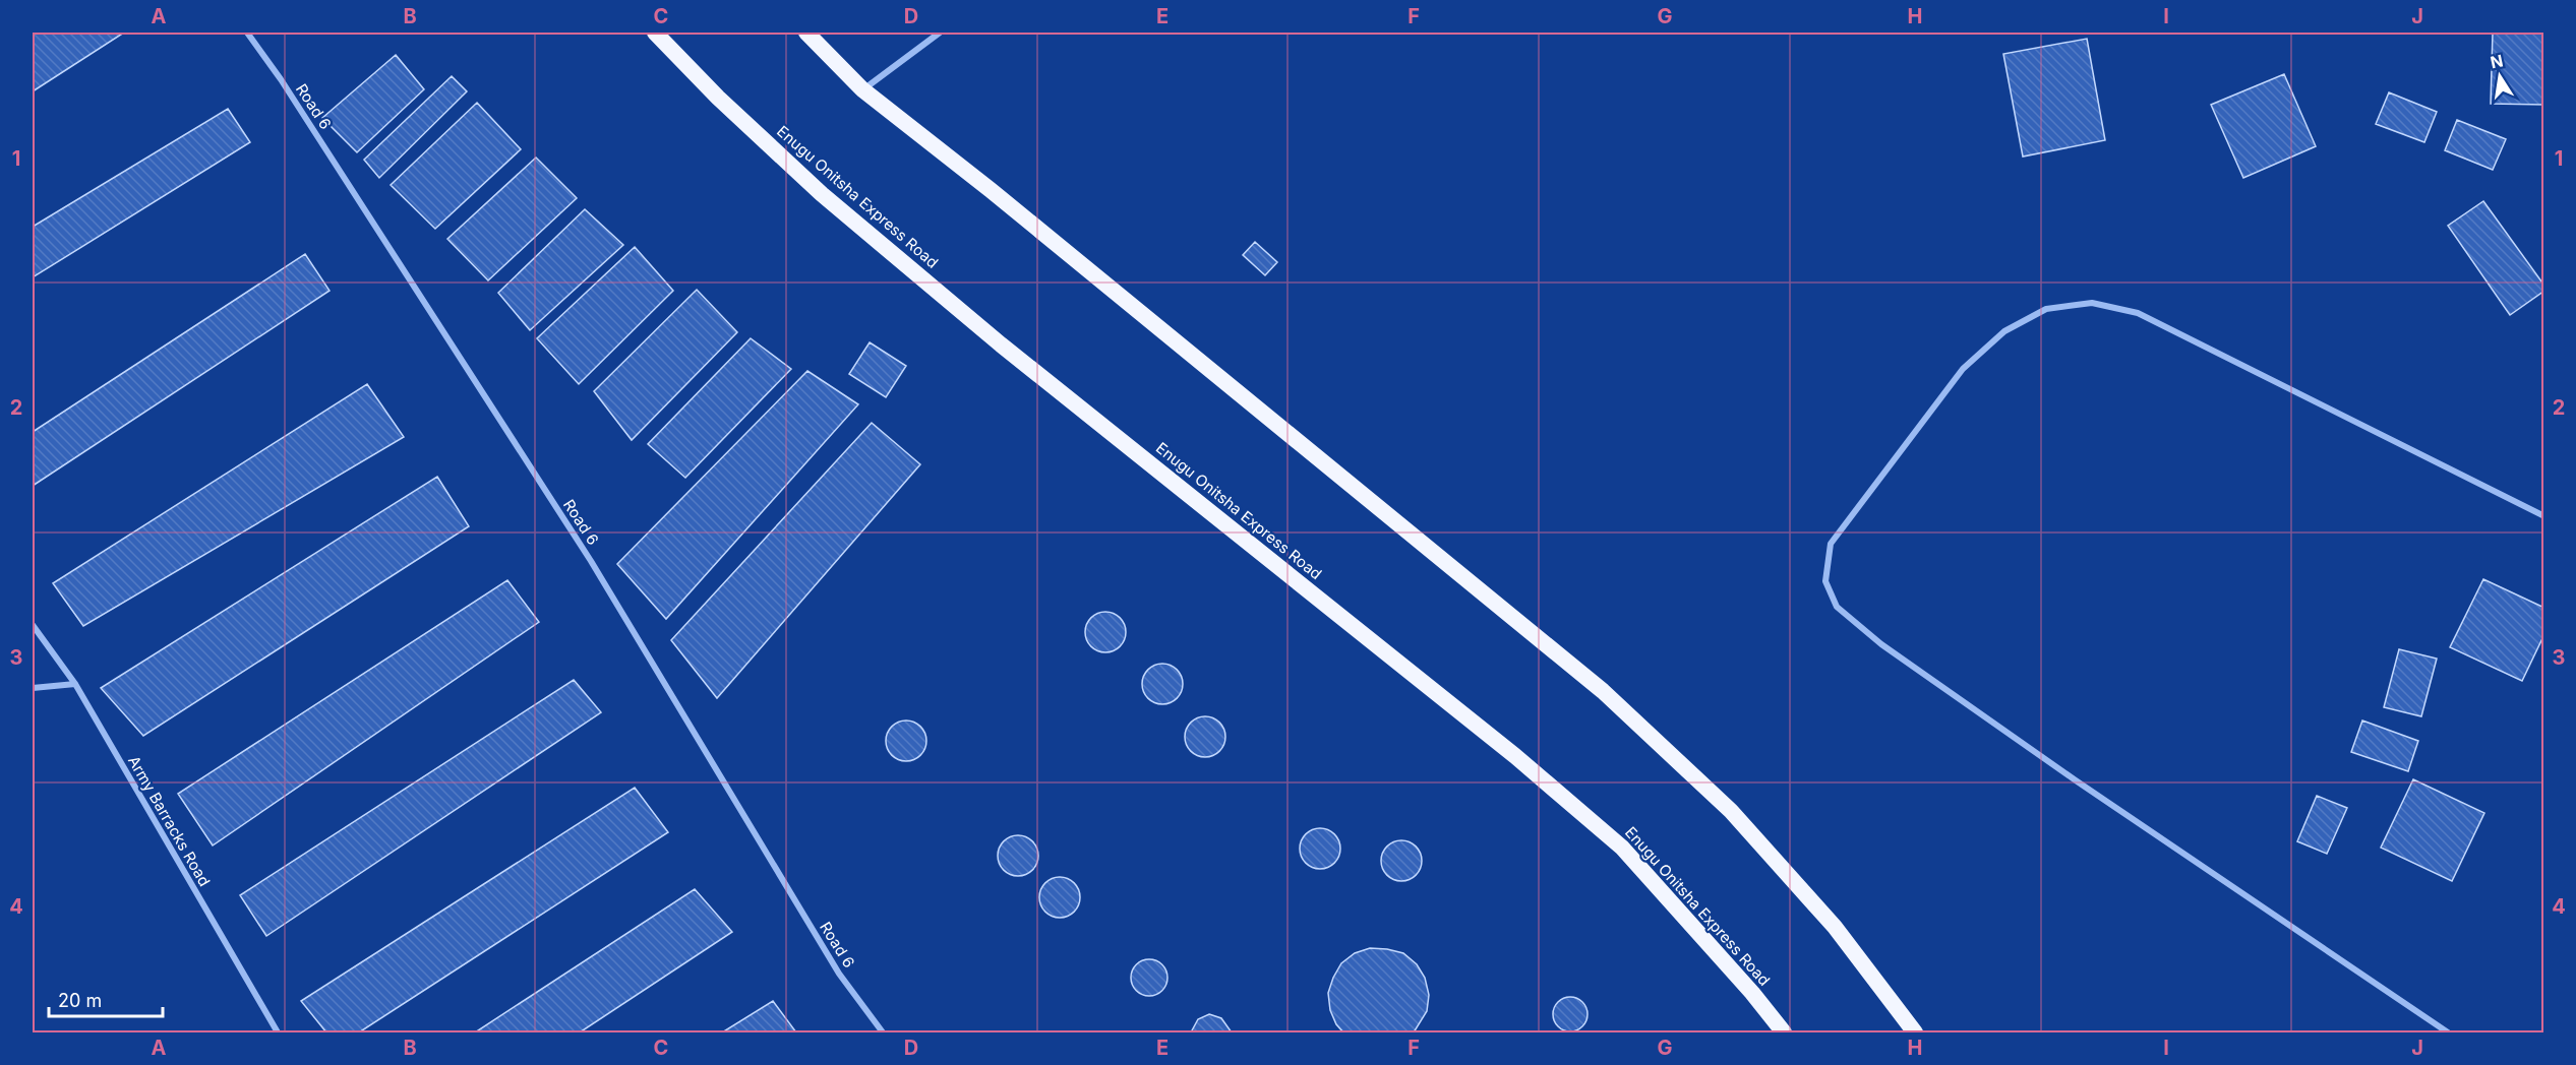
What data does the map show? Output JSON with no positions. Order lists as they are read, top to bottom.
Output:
{
  "streets": {
    "highway": ["Enugu Onitsha Express Road"],
    "street": ["Road 6", "Army Barracks Road"]
  },
  "scale_bar": "20 m",
  "north": "top",
  "grid": {
    "columns": [
      "A",
      "B",
      "C",
      "D",
      "E",
      "F",
      "G",
      "H",
      "I",
      "J"
    ],
    "rows": [
      "1",
      "2",
      "3",
      "4"
    ]
  }
}
